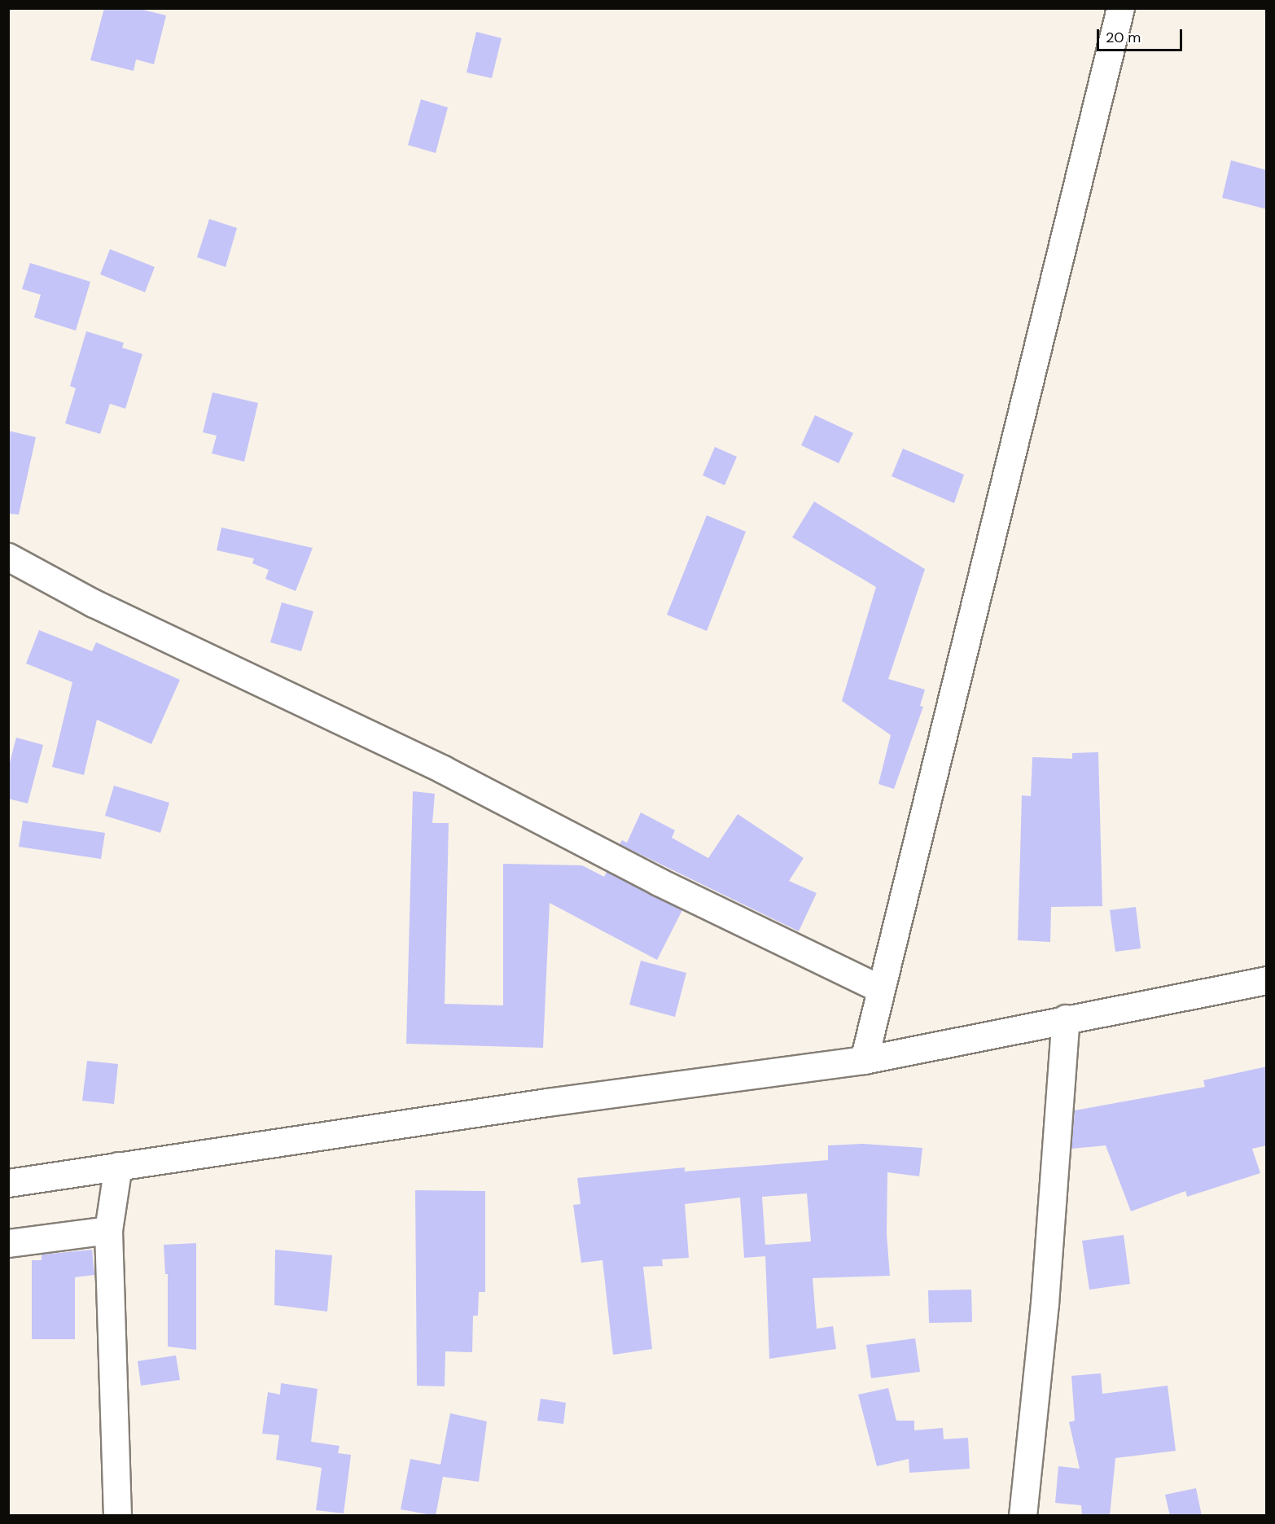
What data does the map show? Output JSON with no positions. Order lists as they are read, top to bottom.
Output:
{
  "scale_bar": "20 m"
}
